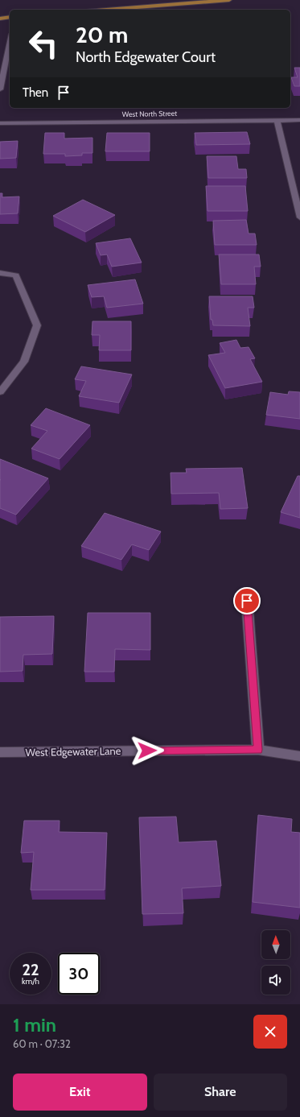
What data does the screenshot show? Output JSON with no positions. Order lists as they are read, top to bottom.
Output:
{
  "streets": {
    "street": ["West North Street", "West Edgewater Lane"]
  },
  "north": "top",
  "page": {
    "turn": ["20 m", "North Edgewater Court"],
    "then": "Then",
    "speed": "22 km/h",
    "limit": "30",
    "heading": ["1 min", "60 m · 07:32"],
    "buttons": ["Exit", "Share"]
  }
}
